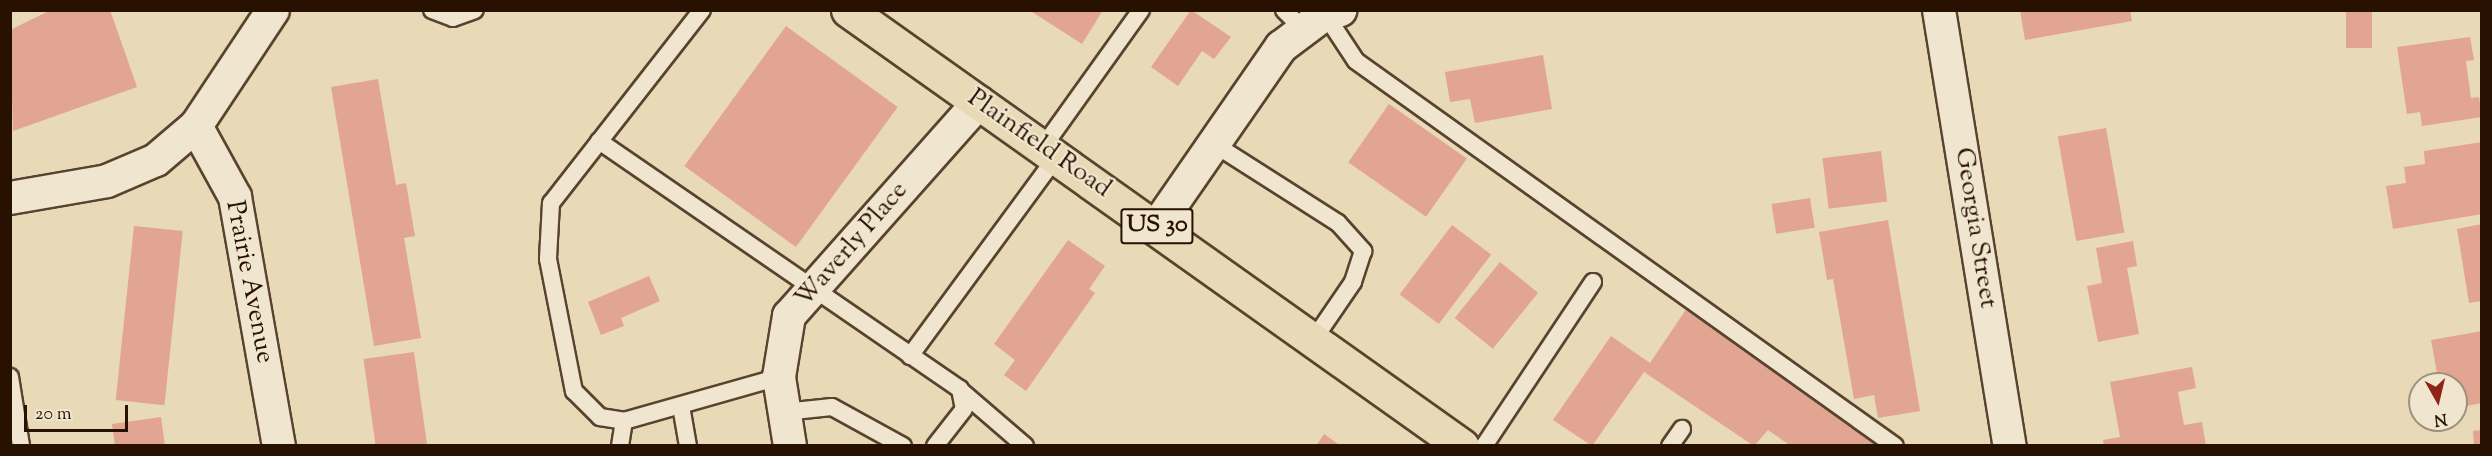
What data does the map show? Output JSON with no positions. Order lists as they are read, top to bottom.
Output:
{
  "streets": {
    "main road": ["Plainfield Road", "US 30"],
    "street": ["Georgia Street", "Waverly Place", "Prairie Avenue"]
  },
  "crossings": [
    ["Plainfield Road", "Waverly Place"]
  ],
  "scale_bar": "20 m",
  "north": "bottom"
}
